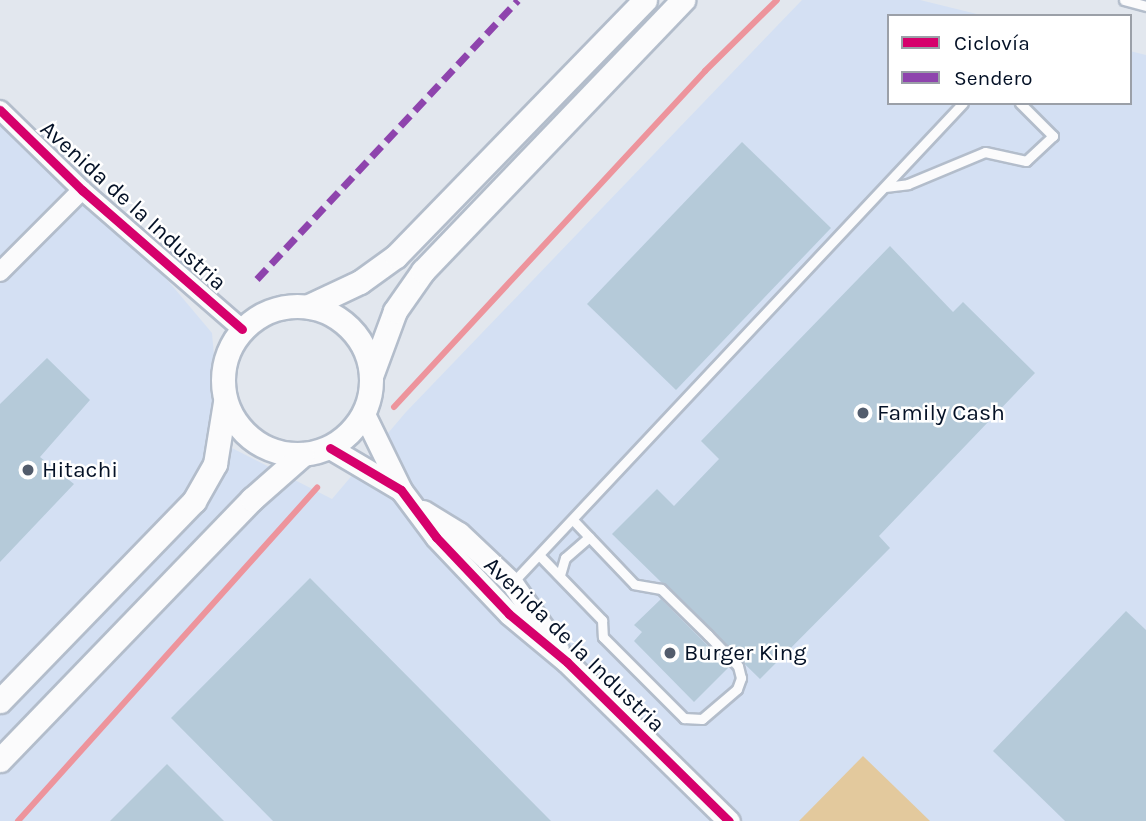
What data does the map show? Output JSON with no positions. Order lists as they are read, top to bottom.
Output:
{
  "streets": {
    "street": ["Avenida de la Industria"]
  },
  "places": ["Family Cash", "Hitachi", "Burger King"],
  "legend": ["Ciclovía", "Sendero"]
}
